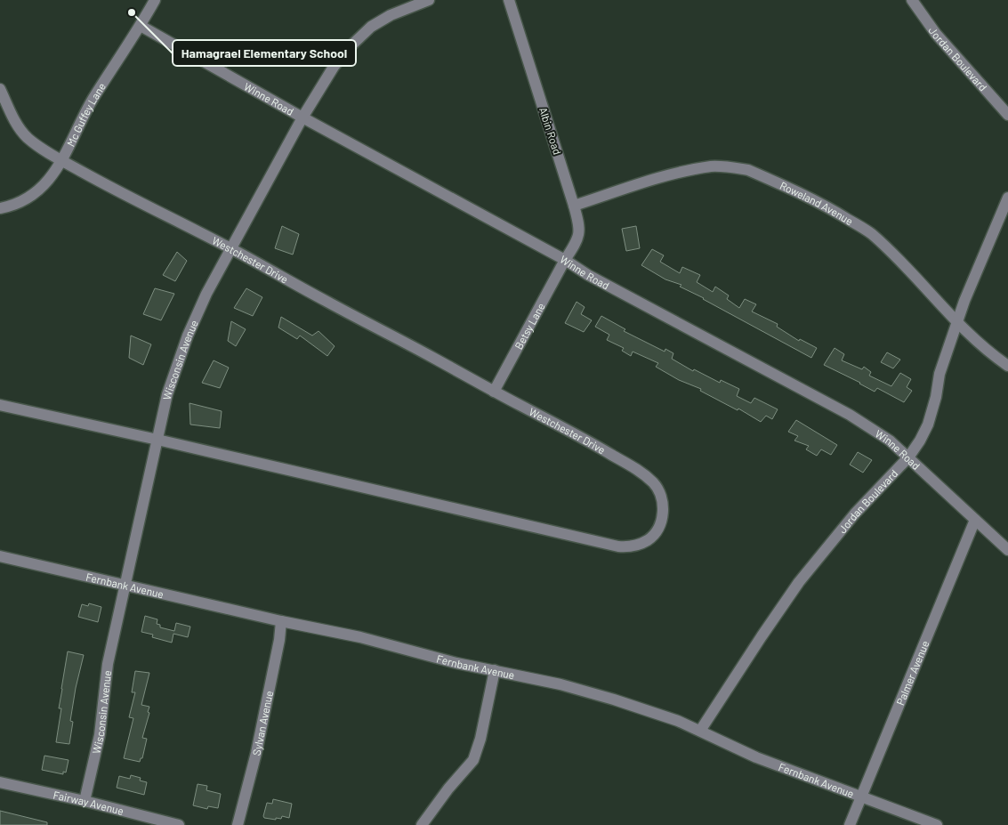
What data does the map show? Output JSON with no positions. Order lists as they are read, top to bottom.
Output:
{
  "streets": {
    "street": [
      "Jordan Boulevard",
      "Winne Road",
      "Mc Guffey Lane",
      "Albin Road",
      "Roweland Avenue",
      "Westchester Drive",
      "Betsy Lane",
      "Wisconsin Avenue",
      "Fernbank Avenue",
      "Palmer Avenue",
      "Sylvan Avenue",
      "Fairway Avenue"
    ]
  },
  "crossings": [
    ["Jordan Boulevard", "Winne Road"],
    ["Jordan Boulevard", "Roweland Avenue"],
    ["Jordan Boulevard", "Fernbank Avenue"],
    ["Winne Road", "Mc Guffey Lane"],
    ["Winne Road", "Albin Road"],
    ["Winne Road", "Betsy Lane"],
    ["Winne Road", "Wisconsin Avenue"],
    ["Winne Road", "Palmer Avenue"],
    ["Mc Guffey Lane", "Westchester Drive"],
    ["Albin Road", "Roweland Avenue"],
    ["Albin Road", "Betsy Lane"],
    ["Westchester Drive", "Betsy Lane"],
    ["Westchester Drive", "Wisconsin Avenue"],
    ["Wisconsin Avenue", "Fernbank Avenue"],
    ["Wisconsin Avenue", "Fairway Avenue"],
    ["Fernbank Avenue", "Palmer Avenue"],
    ["Fernbank Avenue", "Sylvan Avenue"]
  ],
  "places": ["Hamagrael Elementary School"]
}
